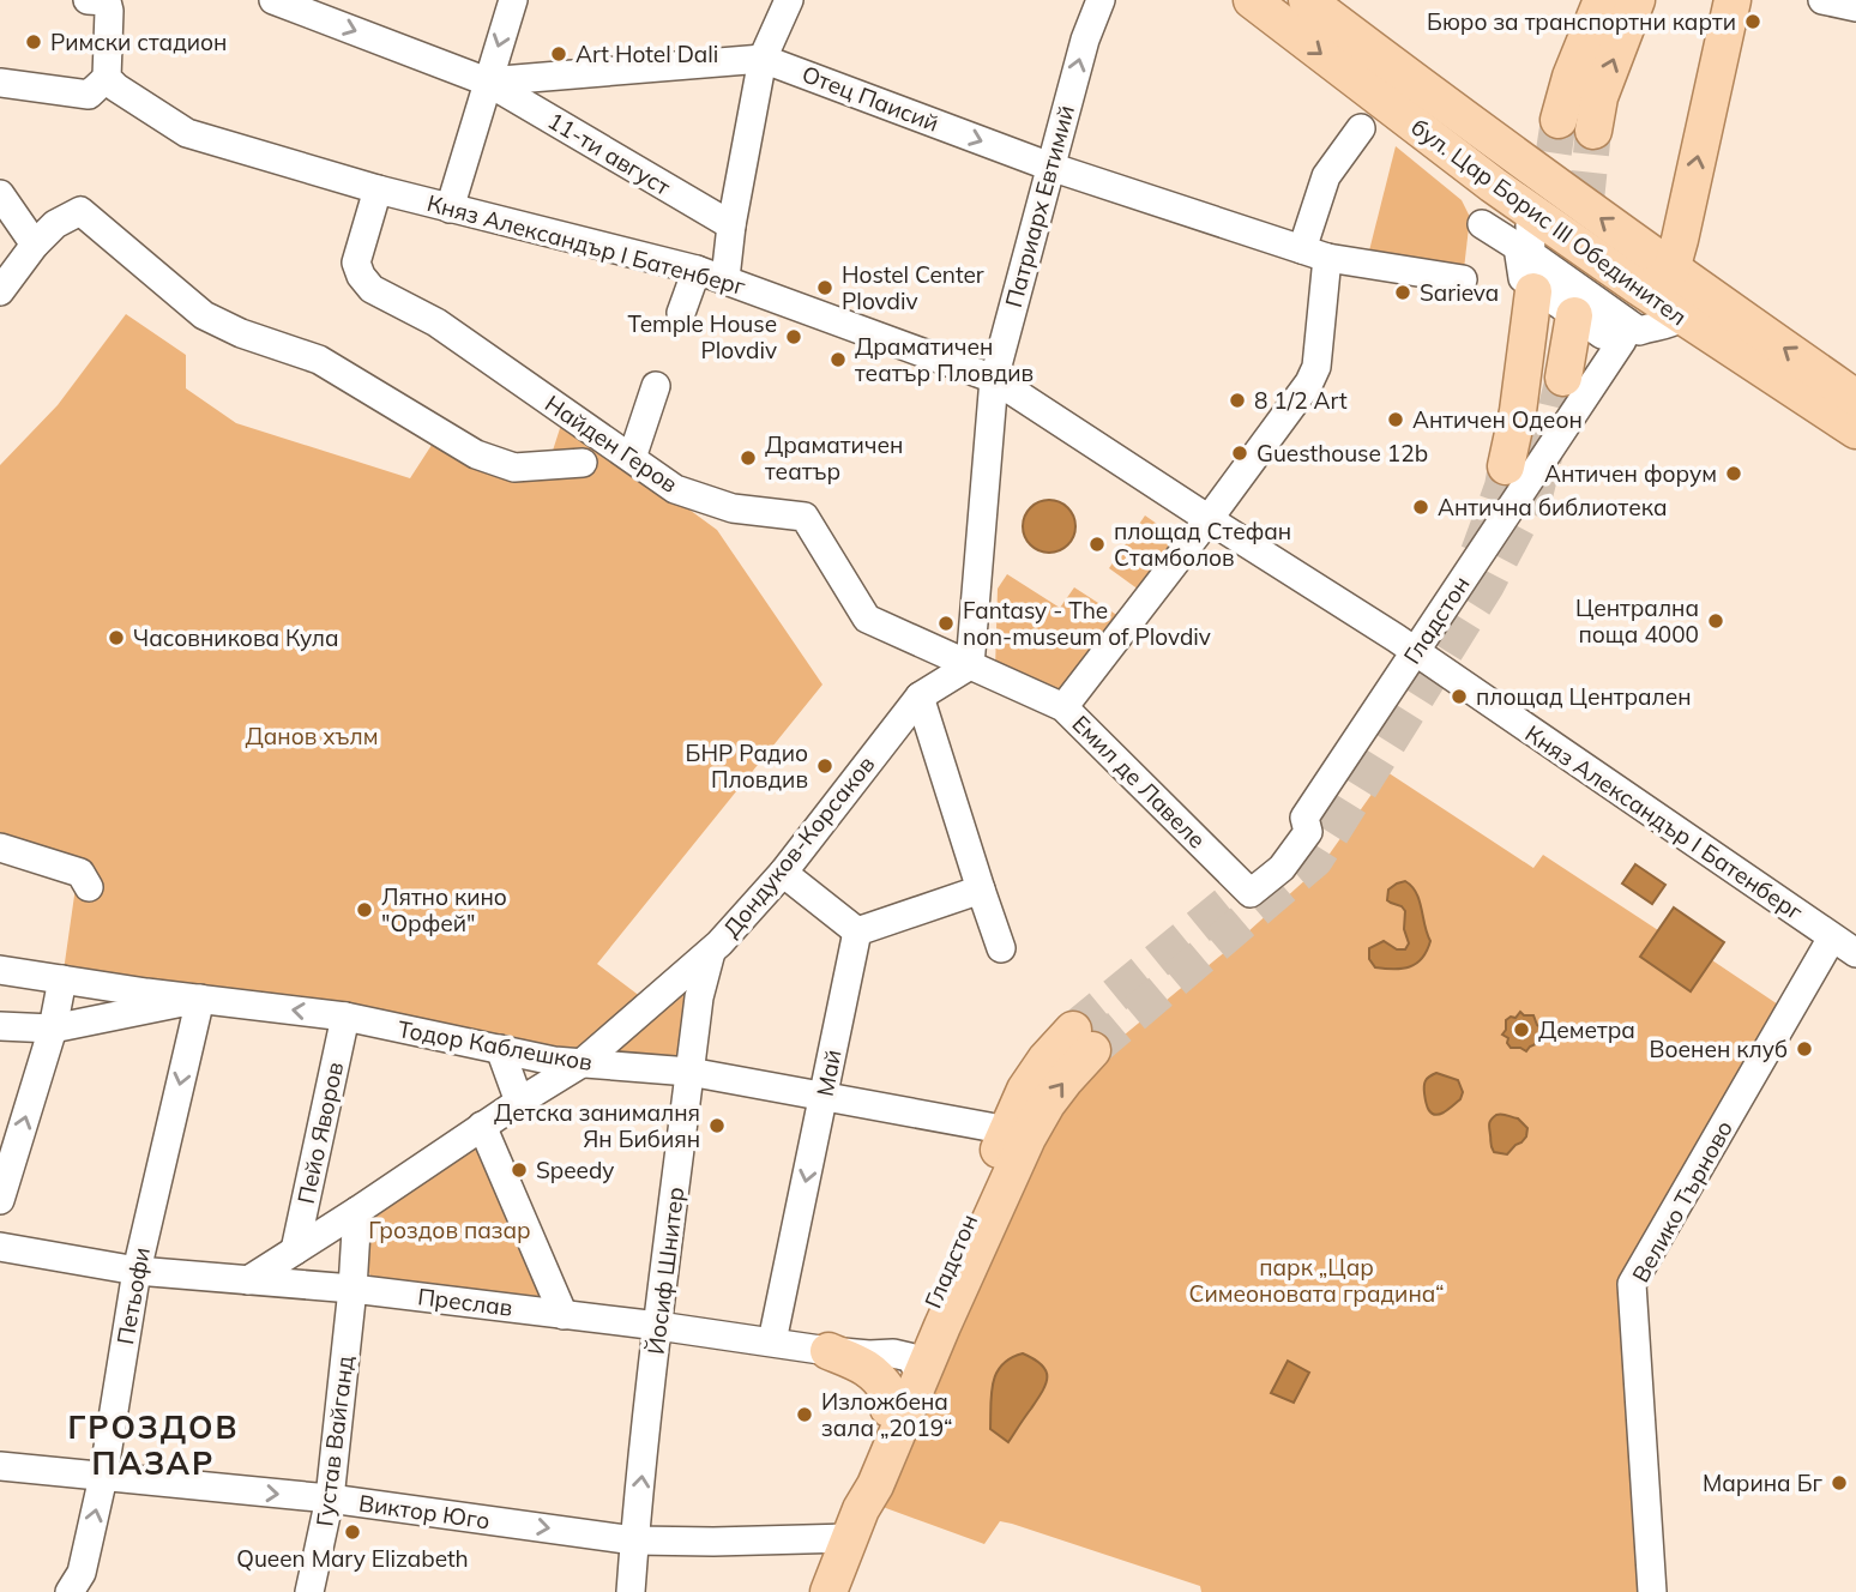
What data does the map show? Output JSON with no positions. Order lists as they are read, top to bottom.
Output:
{
  "streets": {
    "main road": ["бул. Цар Борис III Обединител", "Гладстон"],
    "street": [
      "Отец Паисий",
      "11-ти август",
      "Патриарх Евтимий",
      "Княз Александър I Батенберг",
      "Найден Геров",
      "Емил де Лавеле",
      "Дондуков-Корсаков",
      "Тодор Каблешков",
      "Май",
      "Пейо Яворов",
      "Велико Търново",
      "Йосиф Шнитер",
      "Петьофи",
      "Преслав",
      "Густав Вайганд",
      "Виктор Юго"
    ]
  },
  "crossings": [
    ["Отец Паисий", "11-ти август"],
    ["Отец Паисий", "Патриарх Евтимий"],
    ["Патриарх Евтимий", "Княз Александър I Батенберг"],
    ["Патриарх Евтимий", "Найден Геров"],
    ["Патриарх Евтимий", "Емил де Лавеле"],
    ["Патриарх Евтимий", "Дондуков-Корсаков"],
    ["бул. Цар Борис III Обединител", "Гладстон"],
    ["Княз Александър I Батенберг", "Найден Геров"],
    ["Княз Александър I Батенберг", "Гладстон"],
    ["Княз Александър I Батенберг", "Велико Търново"],
    ["Найден Геров", "Емил де Лавеле"],
    ["Найден Геров", "Дондуков-Корсаков"],
    ["Гладстон", "Емил де Лавеле"],
    ["Гладстон", "Преслав"],
    ["Гладстон", "Виктор Юго"],
    ["Емил де Лавеле", "Дондуков-Корсаков"],
    ["Дондуков-Корсаков", "Тодор Каблешков"],
    ["Дондуков-Корсаков", "Пейо Яворов"],
    ["Дондуков-Корсаков", "Йосиф Шнитер"],
    ["Дондуков-Корсаков", "Преслав"],
    ["Дондуков-Корсаков", "Густав Вайганд"],
    ["Тодор Каблешков", "Май"],
    ["Тодор Каблешков", "Пейо Яворов"],
    ["Тодор Каблешков", "Йосиф Шнитер"],
    ["Тодор Каблешков", "Петьофи"],
    ["Май", "Преслав"],
    ["Йосиф Шнитер", "Преслав"],
    ["Йосиф Шнитер", "Виктор Юго"],
    ["Петьофи", "Преслав"],
    ["Петьофи", "Виктор Юго"],
    ["Преслав", "Густав Вайганд"],
    ["Густав Вайганд", "Виктор Юго"]
  ],
  "one_way": ["Отец Паисий", "Май", "Виктор Юго"],
  "districts": ["ГРОЗДОВ ПАЗАР"],
  "parks": ["Данов хълм", "Гроздов пазар", "парк „Цар Симеоновата градина“"],
  "places": [
    "Бюро за транспортни карти",
    "Римски стадион",
    "Art Hotel Dali",
    "Hostel Center Plovdiv",
    "Sarieva",
    "Temple House Plovdiv",
    "Драматичен театър Пловдив",
    "8 1/2 Art",
    "Античен Одеон",
    "Guesthouse 12b",
    "Драматичен театър",
    "Античен форум",
    "Антична библиотека",
    "площад Стефан Стамболов",
    "Централна поща 4000",
    "Fantasy - The non-museum of Plovdiv",
    "Часовникова Кула",
    "площад Централен",
    "БНР Радио Пловдив",
    "Лятно кино \"Орфей\"",
    "Деметра",
    "Военен клуб",
    "Детска занималня Ян Бибиян",
    "Speedy",
    "Изложбена зала „2019“",
    "Марина Бг",
    "Queen Mary Elizabeth"
  ]
}
